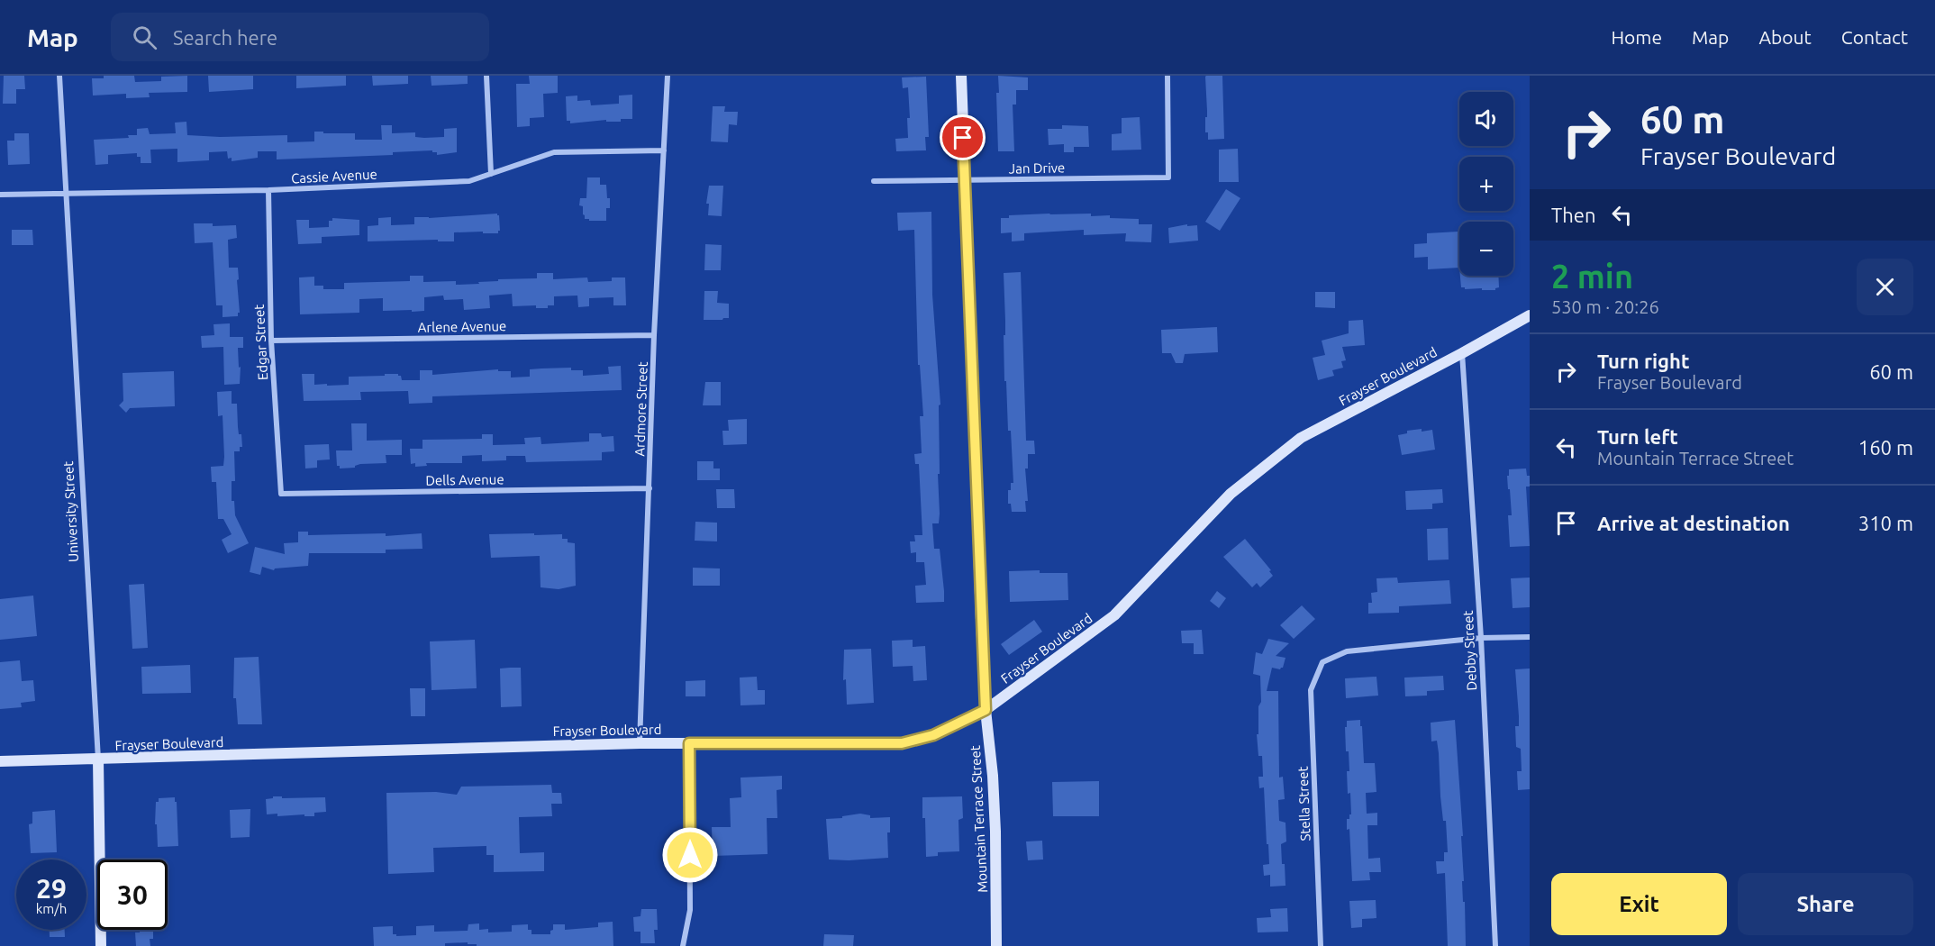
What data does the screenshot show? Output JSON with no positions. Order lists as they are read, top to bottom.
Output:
{
  "streets": {
    "main road": ["Frayser Boulevard", "University Street", "Mountain Terrace Street"],
    "street": [
      "Jan Drive",
      "Cassie Avenue",
      "Arlene Avenue",
      "Edgar Street",
      "Ardmore Street",
      "Dells Avenue",
      "Debby Street",
      "Stella Street"
    ]
  },
  "crossings": [
    ["Jan Drive", "Mountain Terrace Street"],
    ["Cassie Avenue", "Edgar Street"],
    ["Cassie Avenue", "Ardmore Street"],
    ["Cassie Avenue", "University Street"],
    ["Arlene Avenue", "Edgar Street"],
    ["Arlene Avenue", "Ardmore Street"],
    ["Edgar Street", "Dells Avenue"],
    ["Frayser Boulevard", "Ardmore Street"],
    ["Frayser Boulevard", "University Street"],
    ["Frayser Boulevard", "Debby Street"],
    ["Frayser Boulevard", "Mountain Terrace Street"],
    ["Ardmore Street", "Dells Avenue"],
    ["Debby Street", "Stella Street"]
  ],
  "page": {
    "header": "Map",
    "search": "Search here",
    "nav": [
      "Home",
      "Map",
      "About",
      "Contact"
    ],
    "turn": ["60 m", "Frayser Boulevard"],
    "map_buttons": ["+", "−"],
    "then": "Then",
    "heading": ["2 min", "530 m · 20:26"],
    "list": [
      {
        "name": "Turn right",
        "note": "Frayser Boulevard",
        "value": "60 m"
      },
      {
        "name": "Turn left",
        "note": "Mountain Terrace Street",
        "value": "160 m"
      },
      {
        "name": "Arrive at destination",
        "value": "310 m"
      }
    ],
    "speed": "29 km/h",
    "limit": "30",
    "buttons": ["Exit", "Share"]
  }
}
